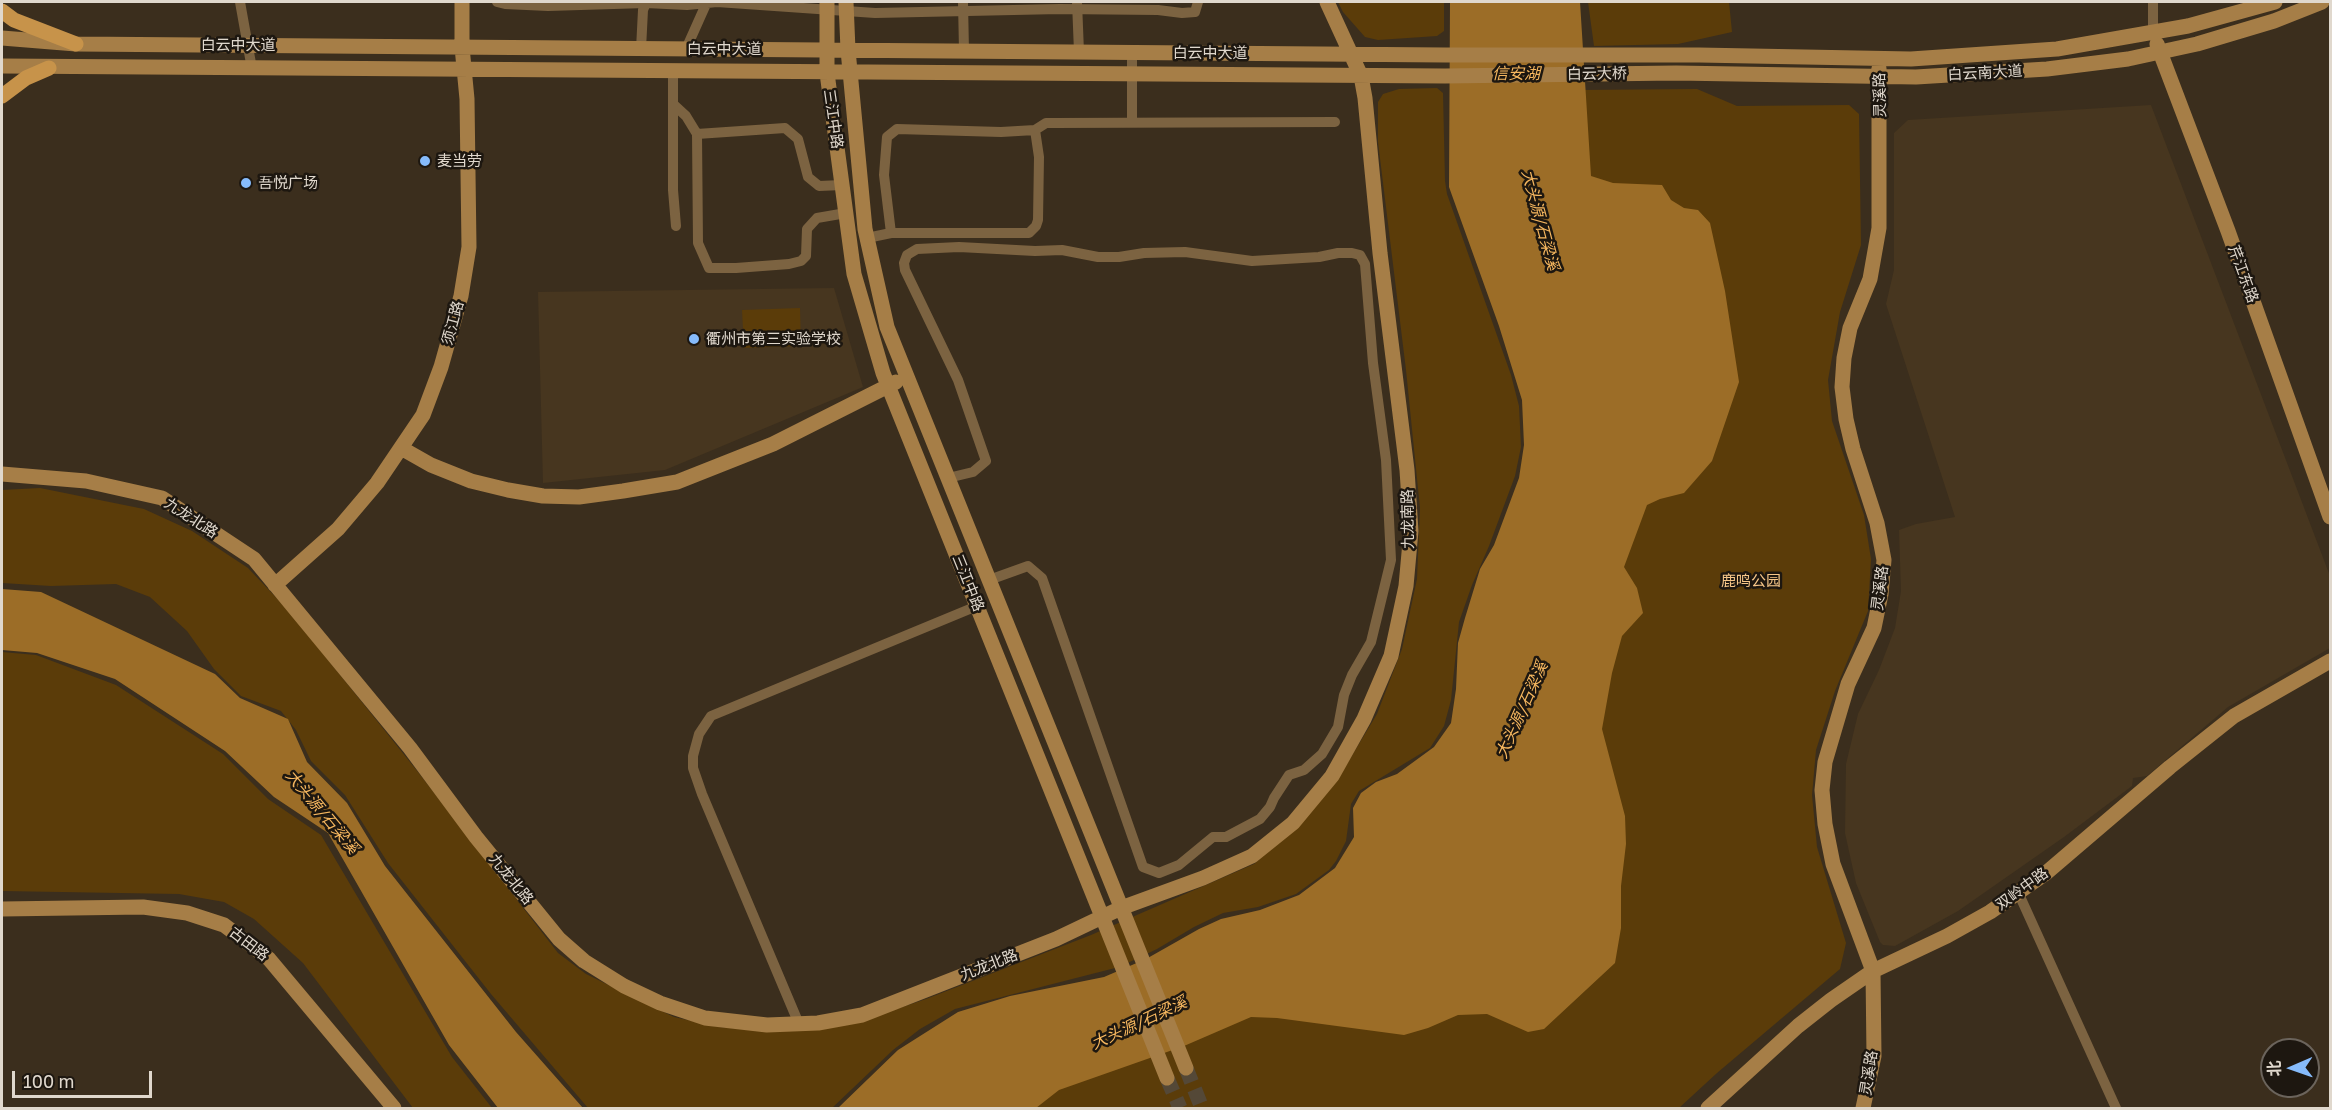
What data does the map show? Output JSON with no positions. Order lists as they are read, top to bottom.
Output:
{
  "streets": {
    "street": [
      "白云中大道",
      "白云南大道",
      "白云大桥",
      "灵溪路",
      "三江中路",
      "芹江东路",
      "须江路",
      "九龙北路",
      "九龙南路",
      "双岭中路",
      "古田路"
    ]
  },
  "crossings": [
    ["白云中大道", "白云大桥"],
    ["白云中大道", "三江中路"],
    ["白云中大道", "须江路"],
    ["白云中大道", "九龙南路"],
    ["白云南大道", "白云大桥"],
    ["白云南大道", "灵溪路"],
    ["白云南大道", "芹江东路"],
    ["灵溪路", "双岭中路"],
    ["三江中路", "九龙北路"],
    ["三江中路", "九龙南路"],
    ["须江路", "九龙北路"],
    ["九龙北路", "九龙南路"]
  ],
  "water": ["信安湖", "大头源/石梁溪"],
  "parks": ["鹿鸣公园"],
  "places": ["麦当劳", "吾悦广场", "衢州市第三实验学校"],
  "scale_bar": "100 m",
  "north": "left"
}
